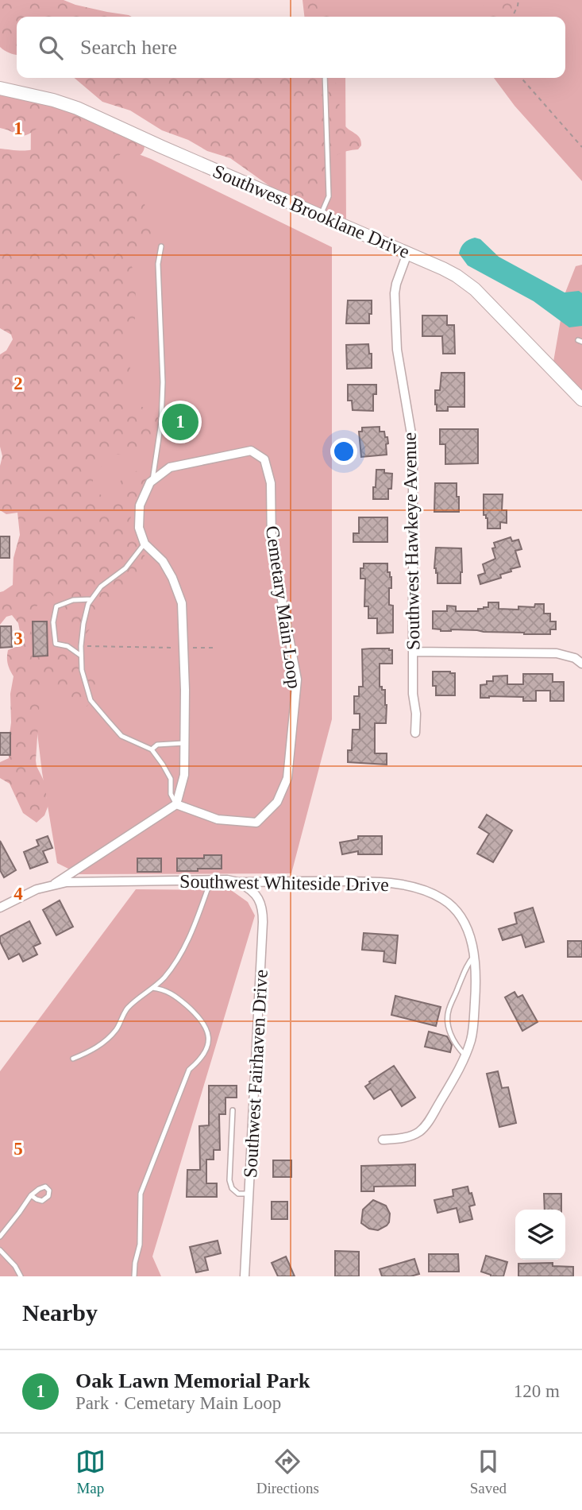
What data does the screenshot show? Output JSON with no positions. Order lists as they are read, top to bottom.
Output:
{
  "streets": {
    "street": [
      "Southwest Brooklane Drive",
      "Southwest Hawkeye Avenue",
      "Cemetary Main Loop",
      "Southwest Whiteside Drive",
      "Southwest Fairhaven Drive"
    ]
  },
  "crossings": [
    ["Southwest Brooklane Drive", "Southwest Hawkeye Avenue"],
    ["Southwest Whiteside Drive", "Southwest Fairhaven Drive"]
  ],
  "page": {
    "search": "Search here",
    "pins": "1",
    "heading": "Nearby",
    "list": [
      {
        "mark": "1",
        "name": "Oak Lawn Memorial Park",
        "note": "Park · Cemetary Main Loop",
        "value": "120 m"
      }
    ],
    "nav": ["Map", "Directions", "Saved"]
  },
  "grid": {
    "rows": [
      "1",
      "2",
      "3",
      "4",
      "5"
    ]
  }
}
